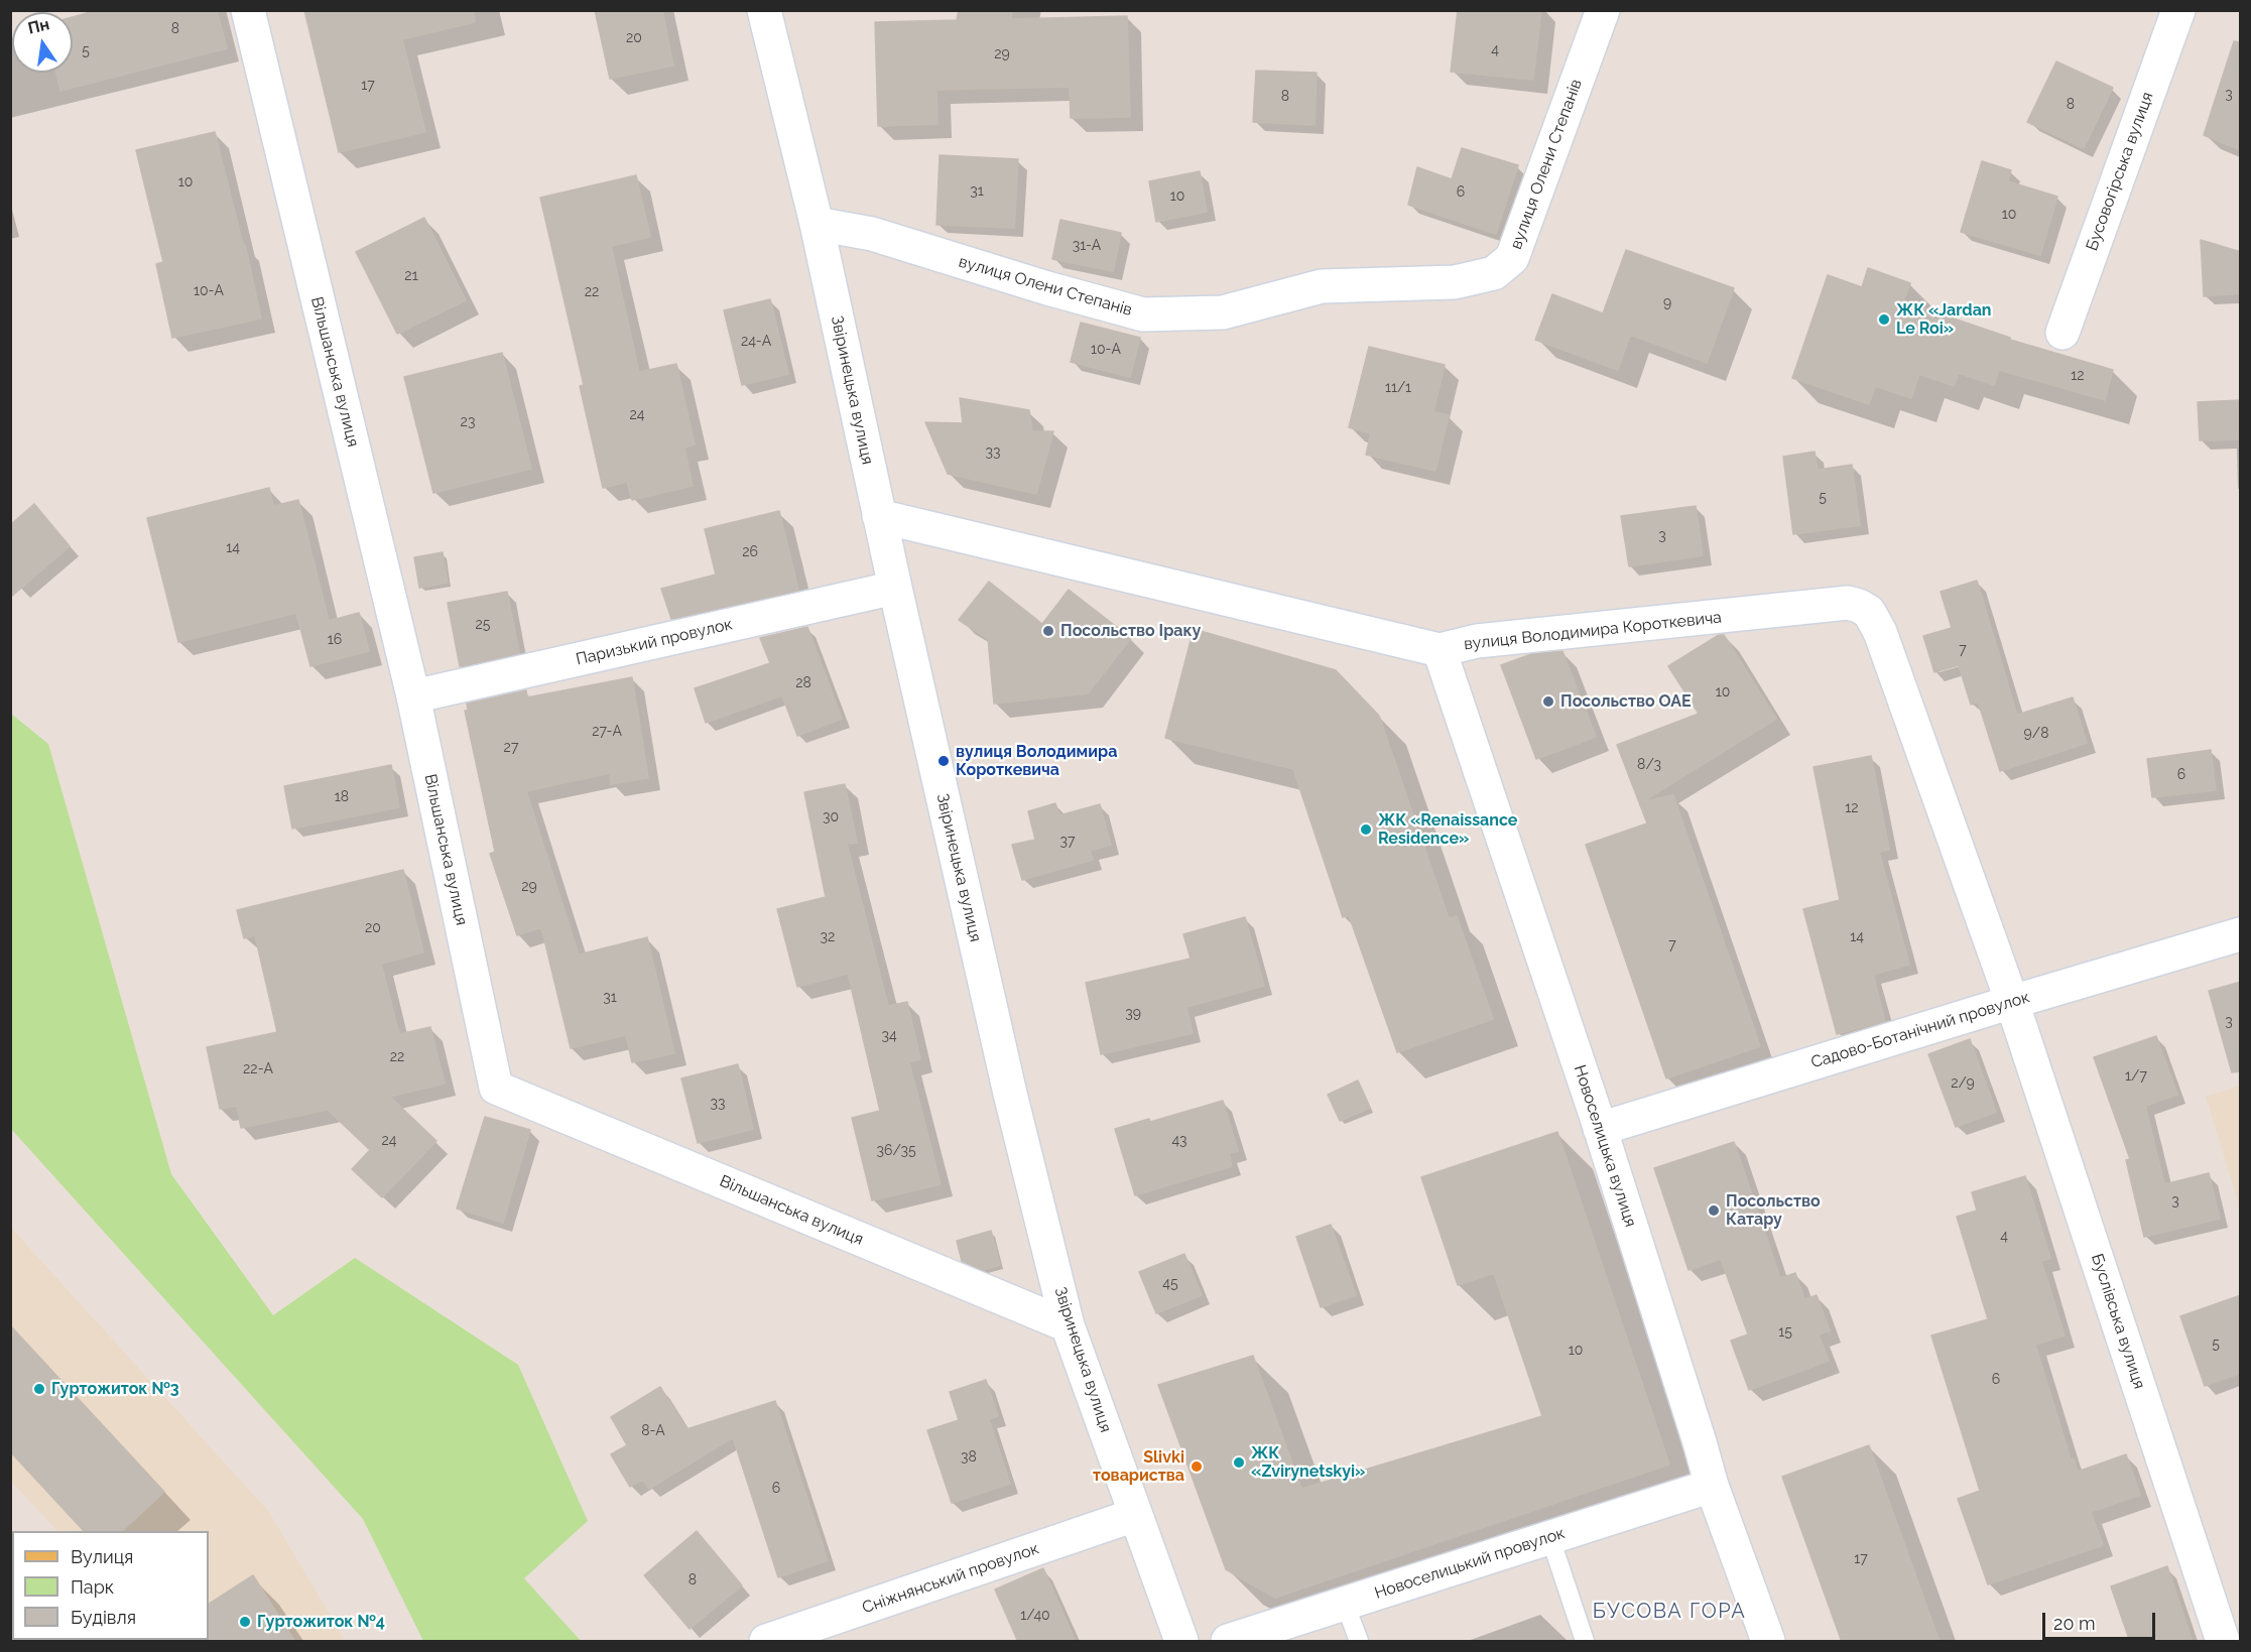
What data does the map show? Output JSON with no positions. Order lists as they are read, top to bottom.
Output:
{
  "streets": {
    "street": [
      "вулиця Олени Степанів",
      "Бусовогірська вулиця",
      "Вільшанська вулиця",
      "Звіринецька вулиця",
      "вулиця Володимира Короткевича",
      "Паризький провулок",
      "Садово-Ботанічний провулок",
      "Новоселицька вулиця",
      "Буслівська вулиця",
      "Новоселицький провулок",
      "Сніжнянський провулок"
    ]
  },
  "crossings": [
    ["вулиця Олени Степанів", "Звіринецька вулиця"],
    ["Вільшанська вулиця", "Звіринецька вулиця"],
    ["Вільшанська вулиця", "Паризький провулок"],
    ["Звіринецька вулиця", "вулиця Володимира Короткевича"],
    ["Звіринецька вулиця", "Паризький провулок"],
    ["Звіринецька вулиця", "Сніжнянський провулок"],
    ["вулиця Володимира Короткевича", "Садово-Ботанічний провулок"],
    ["вулиця Володимира Короткевича", "Новоселицька вулиця"],
    ["вулиця Володимира Короткевича", "Буслівська вулиця"],
    ["Садово-Ботанічний провулок", "Новоселицька вулиця"],
    ["Садово-Ботанічний провулок", "Буслівська вулиця"],
    ["Новоселицька вулиця", "Новоселицький провулок"]
  ],
  "districts": ["БУСОВА ГОРА"],
  "places": [
    "ЖК «Jardan Le Roi»",
    "Посольство Іраку",
    "Посольство ОАЕ",
    "вулиця Володимира Короткевича",
    "ЖК «Renaissance Residence»",
    "Посольство Катару",
    "Гуртожиток №3",
    "ЖК «Zvirynetskyi»",
    "Slivki товариства",
    "Гуртожиток №4"
  ],
  "house_numbers": [
    "8",
    "20",
    "4",
    "5",
    "29",
    "17",
    "3",
    "8",
    "8",
    "10",
    "31",
    "6",
    "10",
    "10",
    "31-А",
    "21",
    "10-А",
    "22",
    "9",
    "24-А",
    "10-А",
    "12",
    "11/1",
    "24",
    "23",
    "33",
    "5",
    "3",
    "14",
    "26",
    "25",
    "16",
    "7",
    "28",
    "10",
    "27-А",
    "9/8",
    "27",
    "8/3",
    "6",
    "18",
    "12",
    "30",
    "37",
    "29",
    "20",
    "32",
    "14",
    "7",
    "31",
    "39",
    "3",
    "34",
    "22",
    "22-А",
    "1/7",
    "2/9",
    "33",
    "24",
    "43",
    "36/35",
    "3",
    "4",
    "45",
    "15",
    "5",
    "10",
    "6",
    "8-А",
    "38",
    "6",
    "17",
    "8",
    "1/40"
  ],
  "legend": ["Вулиця", "Парк", "Будівля"],
  "scale_bar": "20 m",
  "north": "top"
}
